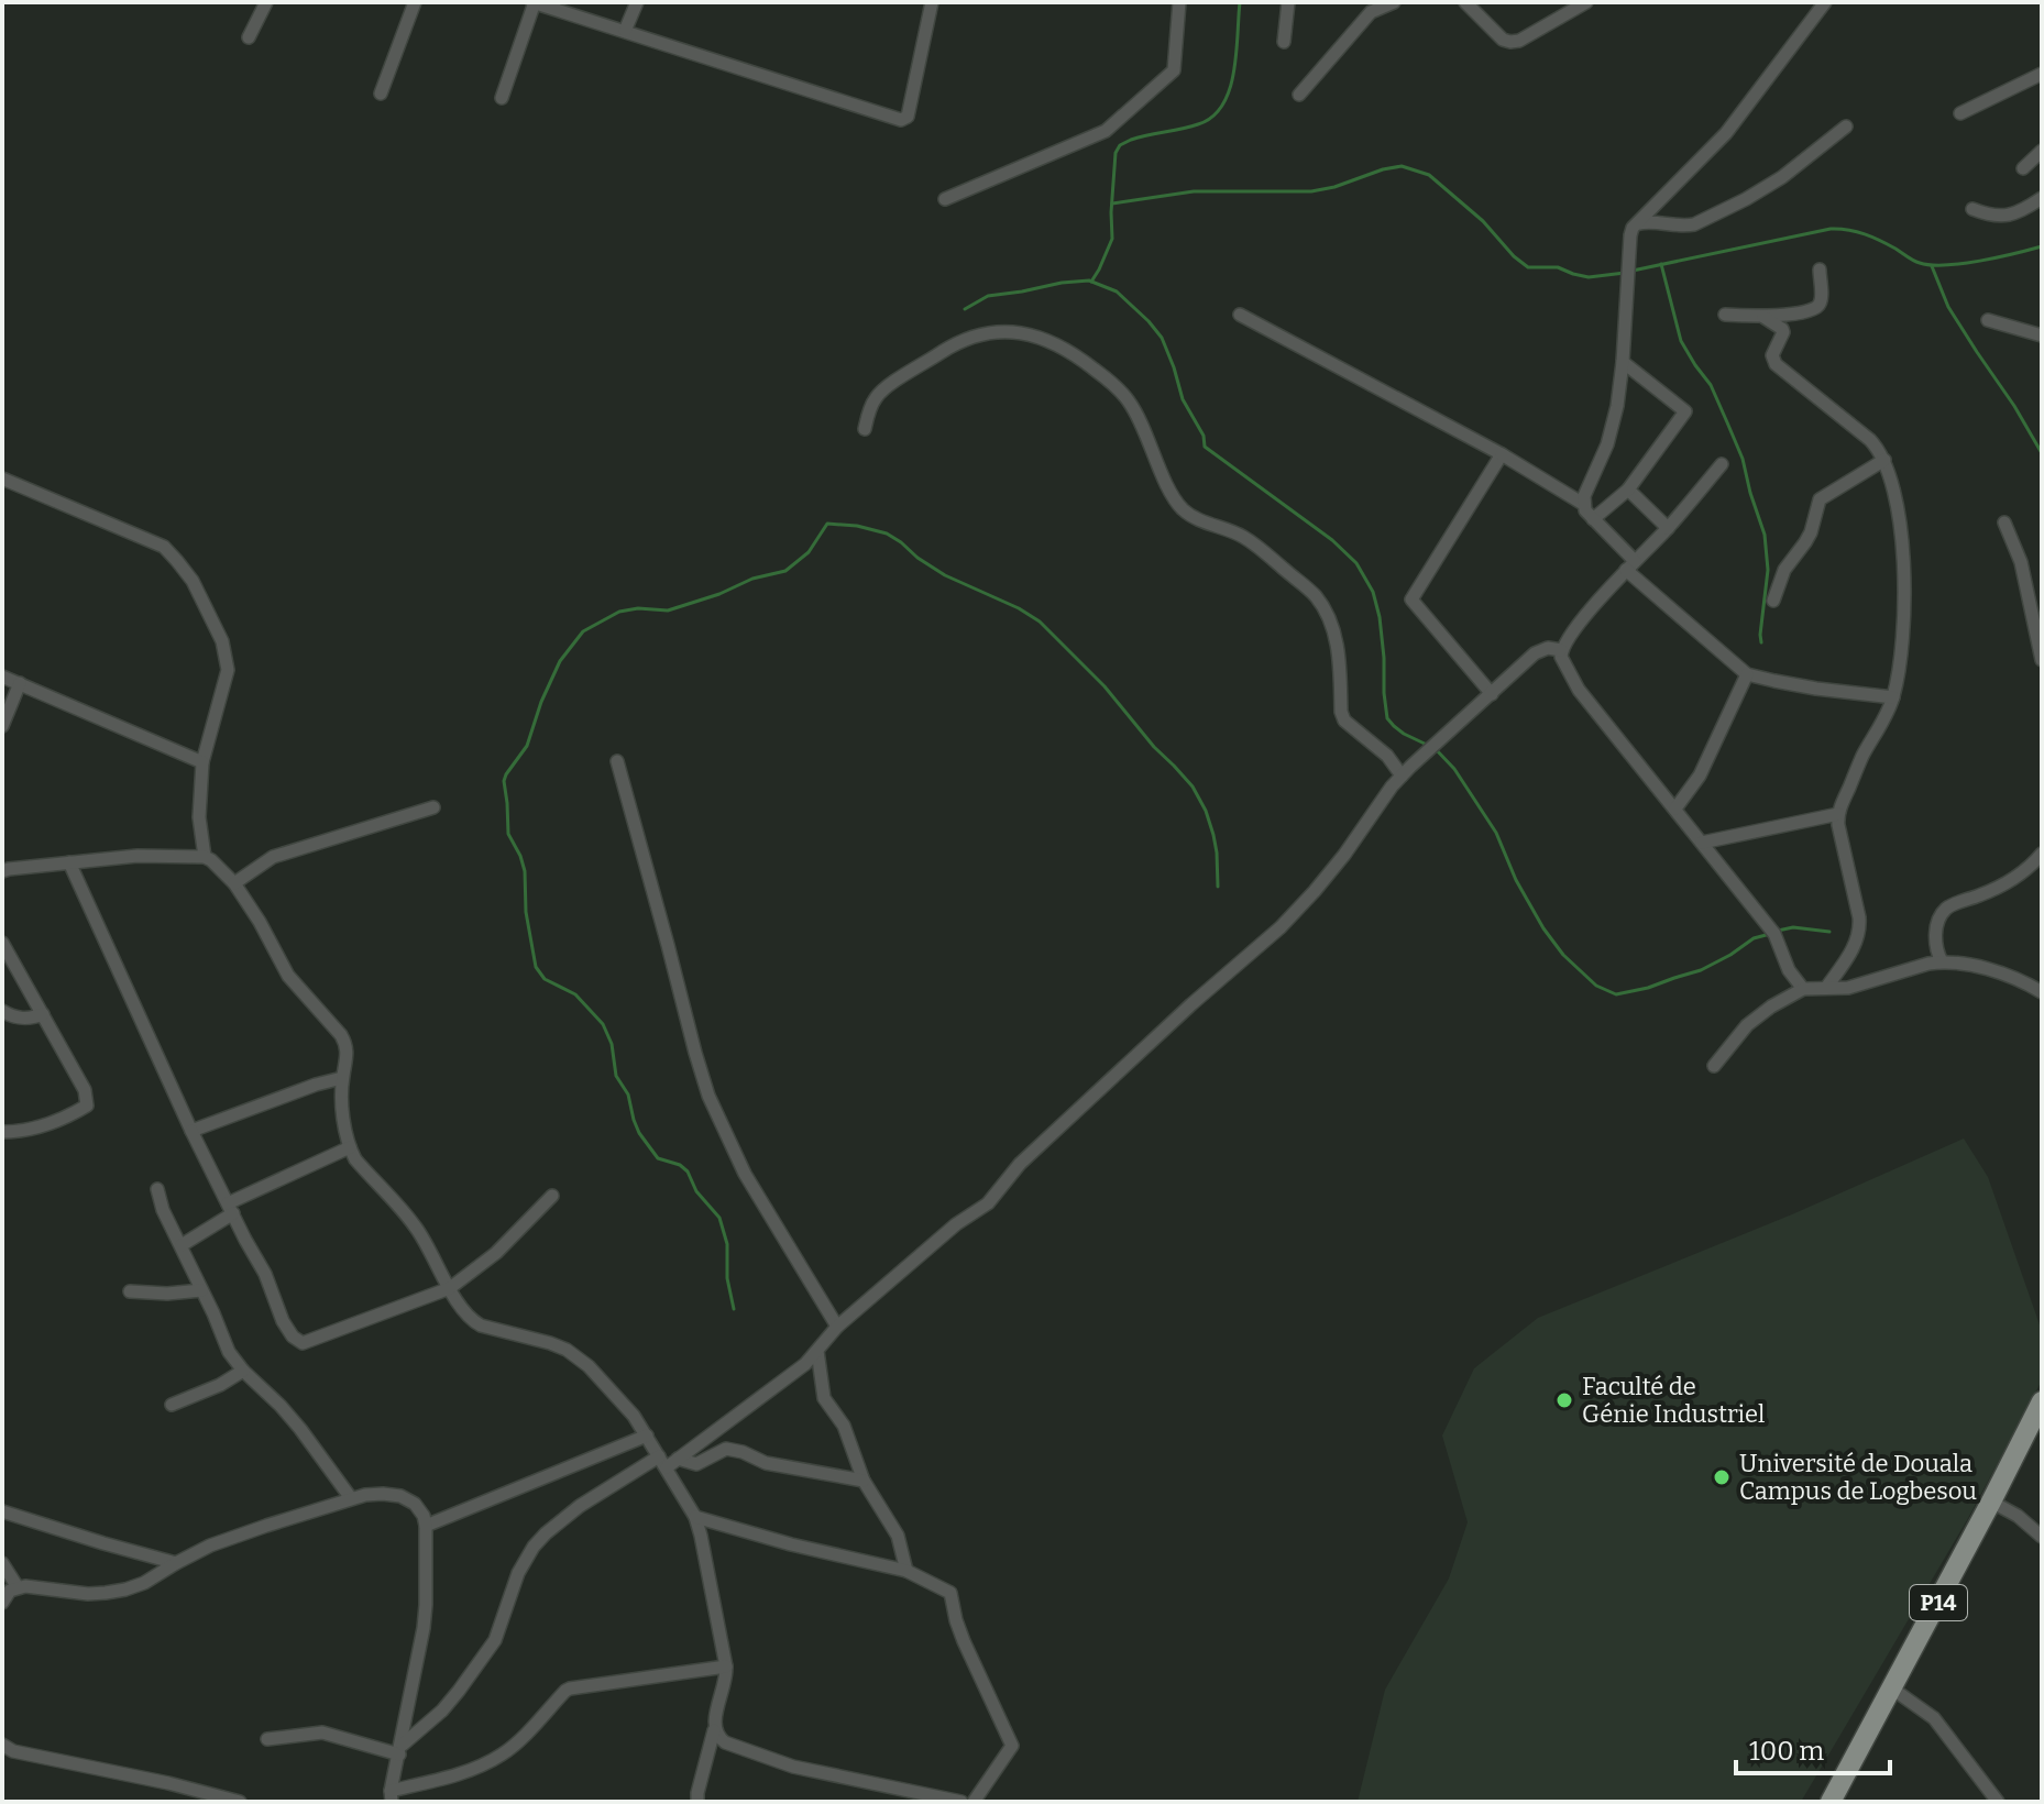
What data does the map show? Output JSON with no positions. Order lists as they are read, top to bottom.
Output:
{
  "streets": {
    "main road": ["P14"]
  },
  "places": ["Faculté de Génie Industriel", "Université de Douala Campus de Logbesou"],
  "scale_bar": "100 m"
}
